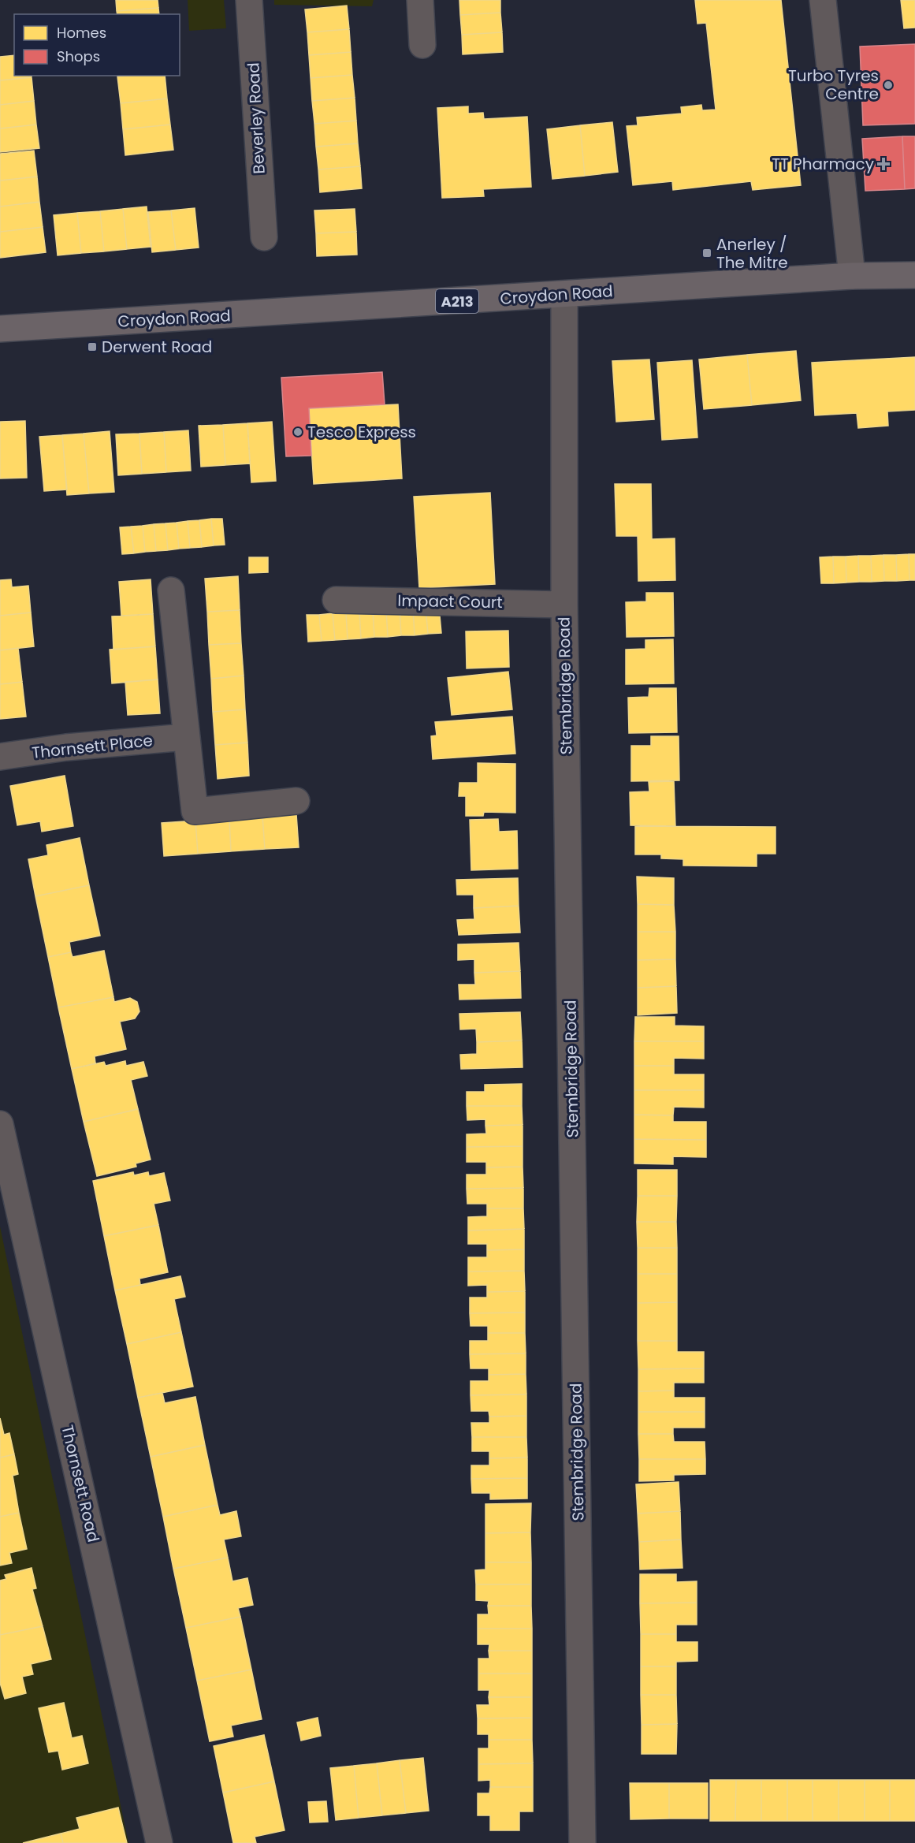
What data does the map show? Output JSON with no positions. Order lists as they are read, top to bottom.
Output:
{
  "streets": {
    "main road": ["Croydon Road", "A213"],
    "street": [
      "Beverley Road",
      "Impact Court",
      "Stembridge Road",
      "Thornsett Place",
      "Thornsett Road"
    ]
  },
  "crossings": [
    ["Croydon Road", "Stembridge Road"],
    ["Impact Court", "Stembridge Road"]
  ],
  "places": {
    "other": ["Turbo Tyres Centre", "Tesco Express"],
    "health": ["TT Pharmacy"],
    "transit": ["Anerley / The Mitre", "Derwent Road"]
  },
  "legend": ["Homes", "Shops"]
}
